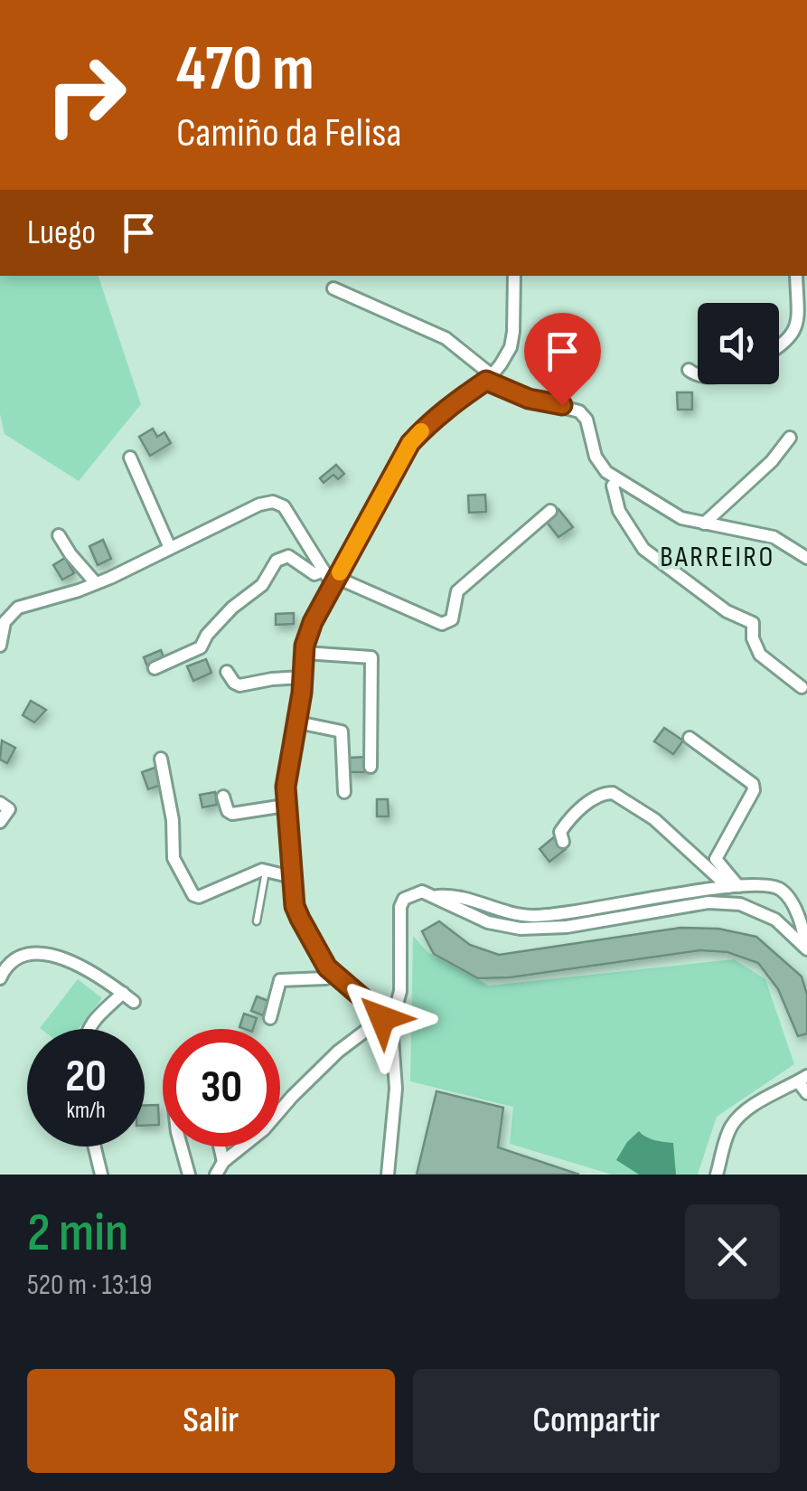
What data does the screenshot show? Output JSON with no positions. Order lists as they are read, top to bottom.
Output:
{
  "districts": ["BARREIRO"],
  "page": {
    "turn": ["470 m", "Camiño da Felisa"],
    "then": "Luego",
    "speed": "20 km/h",
    "limit": "30",
    "heading": ["2 min", "520 m · 13:19"],
    "buttons": ["Salir", "Compartir"]
  }
}
